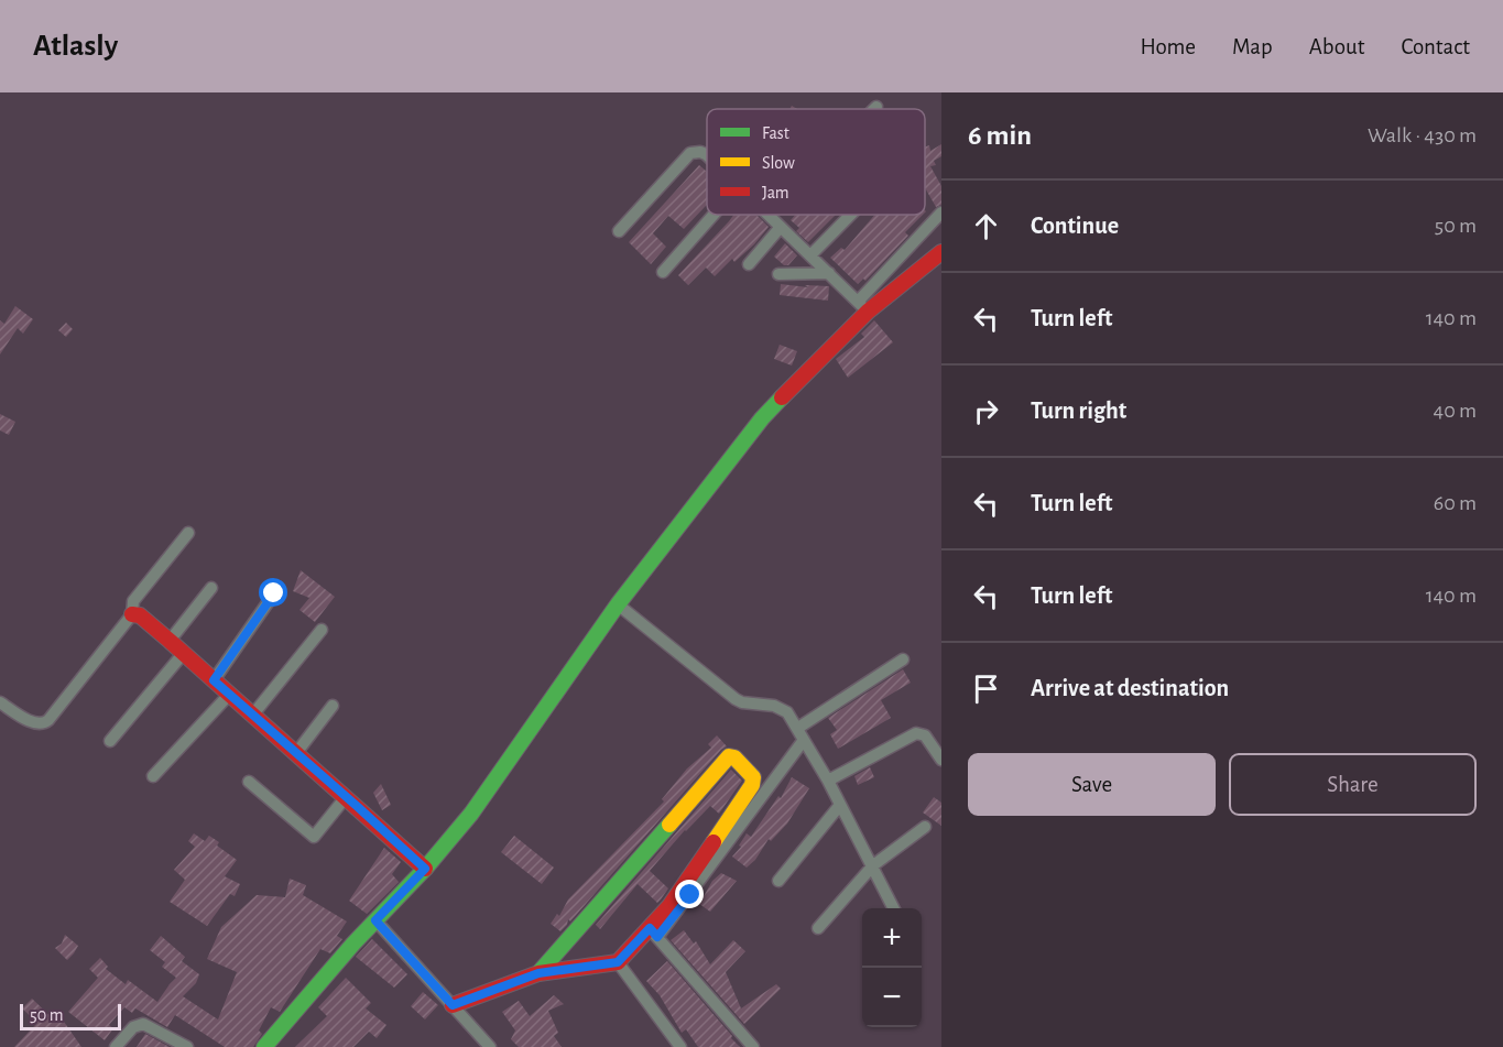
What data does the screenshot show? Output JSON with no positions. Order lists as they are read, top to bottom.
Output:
{
  "legend": ["Fast", "Slow", "Jam"],
  "scale_bar": "50 m",
  "page": {
    "header": "Atlasly",
    "nav": [
      "Home",
      "Map",
      "About",
      "Contact"
    ],
    "heading": ["6 min", "Walk · 430 m"],
    "list": [
      ["Continue", "50 m"],
      ["Turn left", "140 m"],
      ["Turn right", "40 m"],
      ["Turn left", "60 m"],
      ["Turn left", "140 m"],
      "Arrive at destination"
    ],
    "buttons": ["Save", "Share"],
    "map_buttons": ["+", "−"],
    "scale": "50 m"
  }
}
